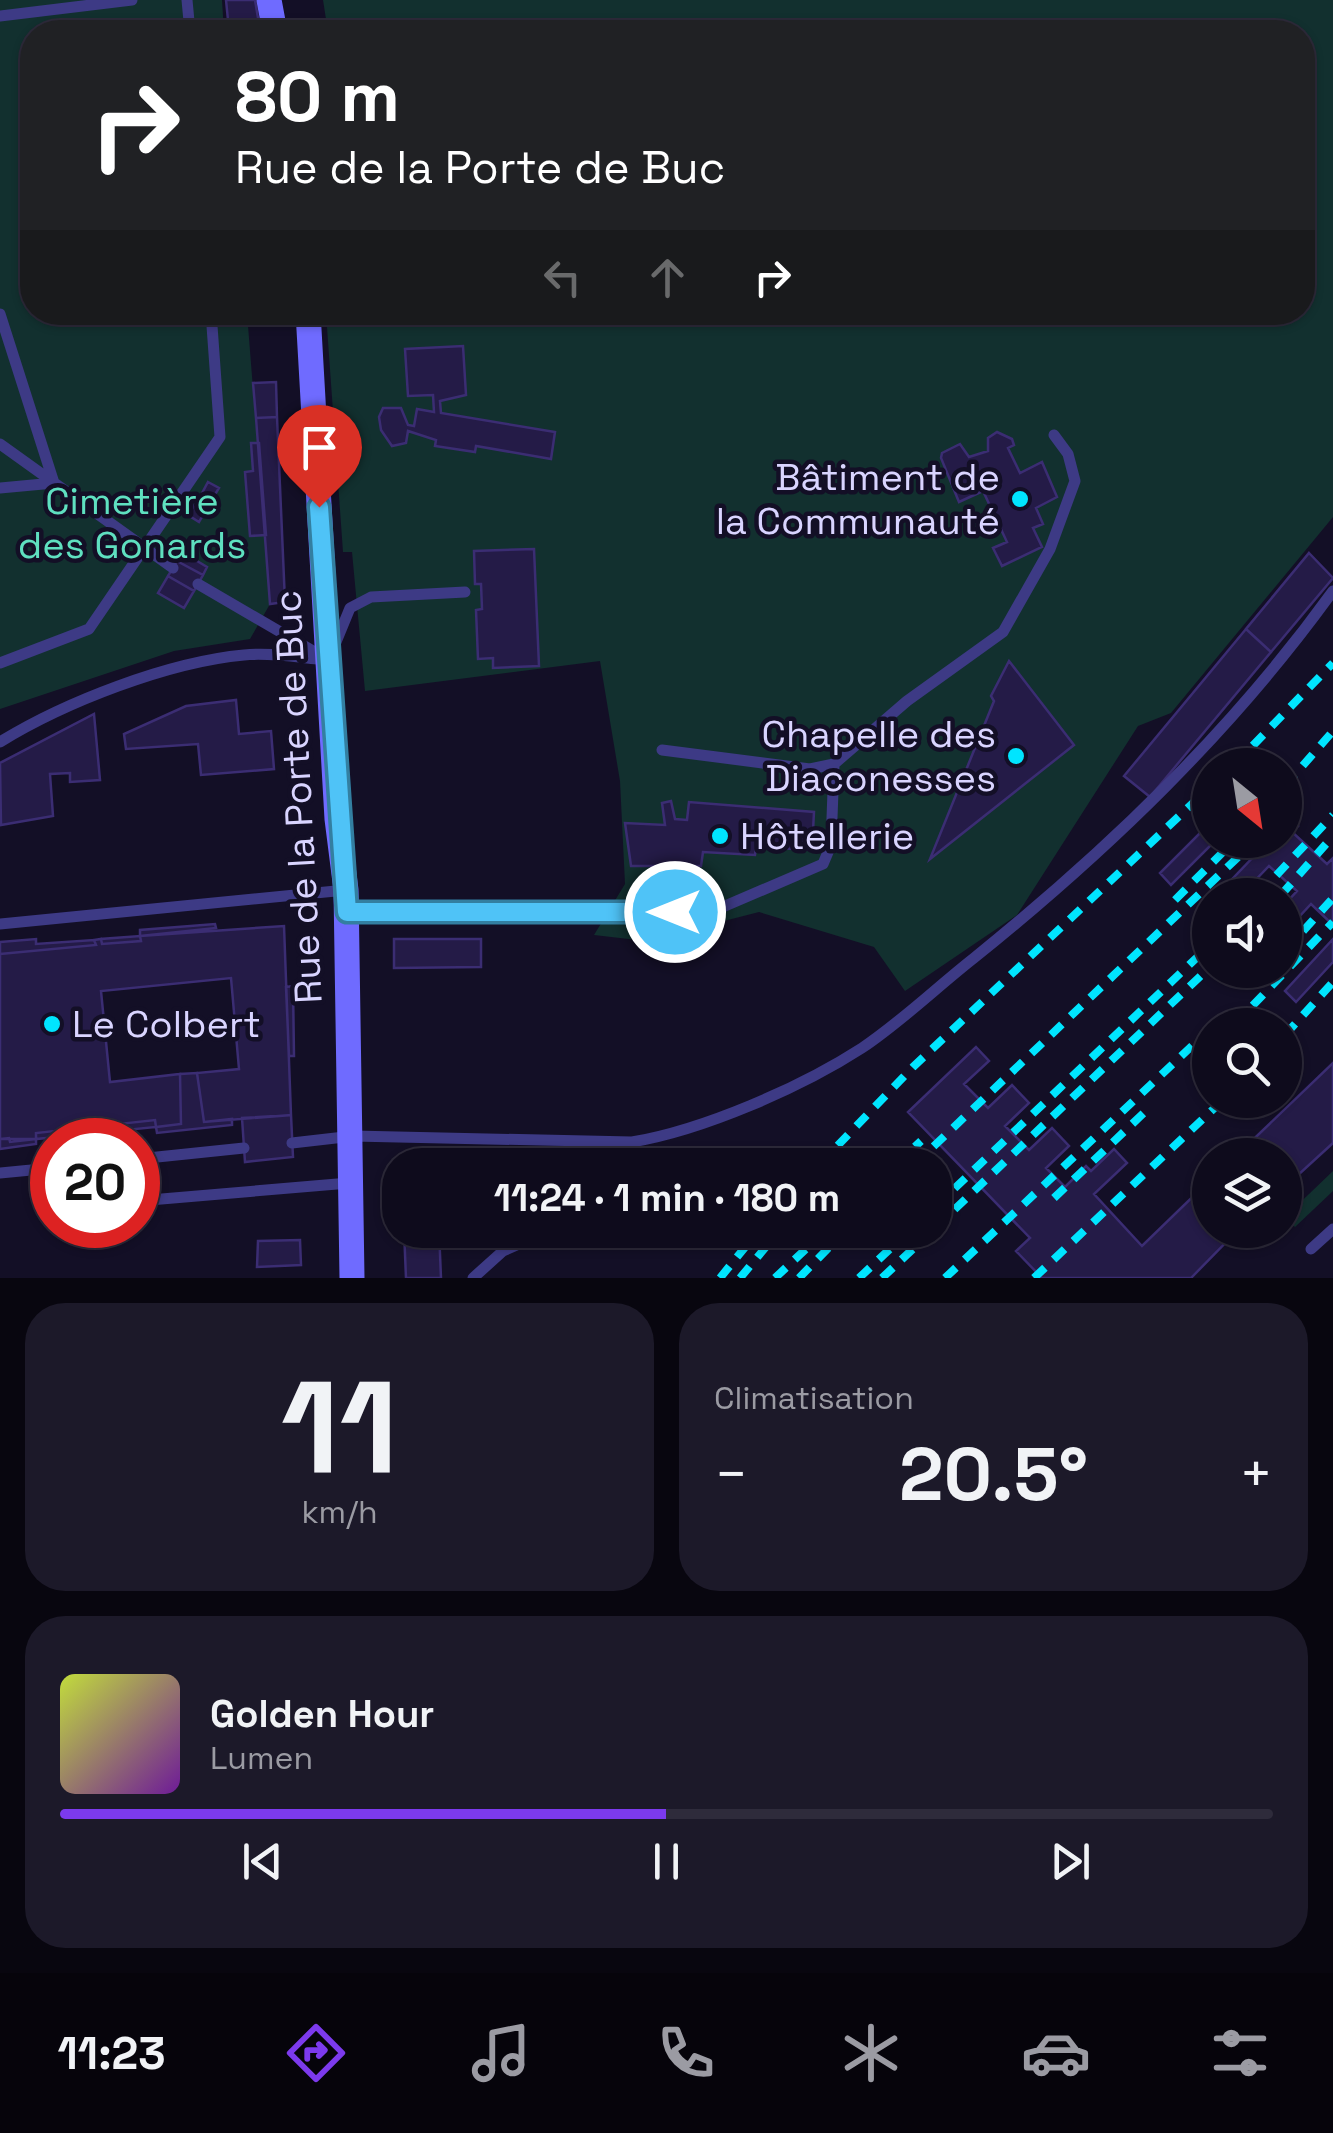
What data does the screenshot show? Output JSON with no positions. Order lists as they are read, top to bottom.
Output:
{
  "streets": {
    "main road": ["Rue de la Porte de Buc"]
  },
  "parks": ["Cimetière des Gonards"],
  "places": [
    "Bâtiment de la Communauté",
    "Chapelle des Diaconesses",
    "Hôtellerie",
    "Le Colbert"
  ],
  "north": "bottom right",
  "page": {
    "turn": ["80 m", "Rue de la Porte de Buc"],
    "limit": "20",
    "trip": "11:24 · 1 min · 180 m",
    "tile": [
      ["11", "km/h"],
      "Climatisation"
    ],
    "heat": ["−", "20.5°", "+"],
    "song": ["Golden Hour", "Lumen"],
    "tabs": "11:23"
  }
}
